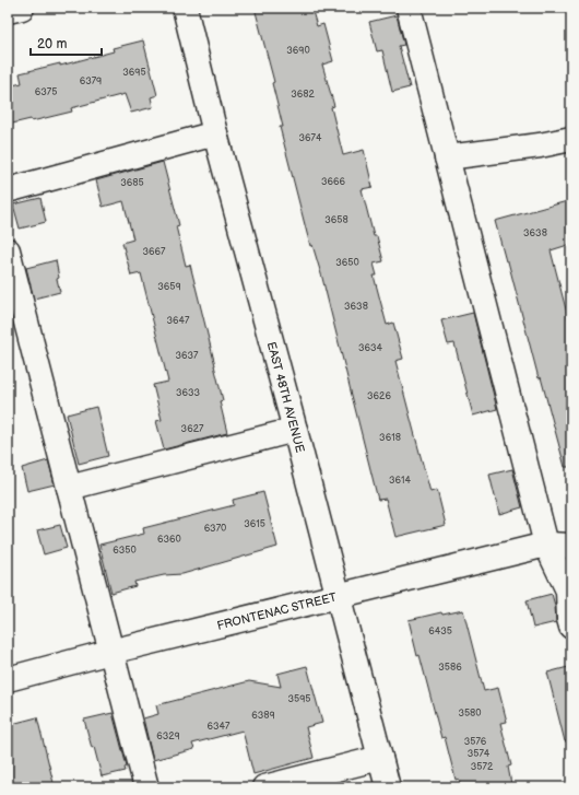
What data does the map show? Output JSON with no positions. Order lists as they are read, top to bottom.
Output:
{
  "streets": {
    "street": ["EAST 48TH AVENUE", "FRONTENAC STREET"]
  },
  "crossings": [
    ["EAST 48TH AVENUE", "FRONTENAC STREET"]
  ],
  "house_numbers": [
    "3690",
    "3695",
    "6379",
    "6375",
    "3682",
    "3674",
    "3666",
    "3685",
    "3658",
    "3638",
    "3667",
    "3650",
    "3659",
    "3638",
    "3647",
    "3634",
    "3637",
    "3633",
    "3626",
    "3627",
    "3618",
    "3614",
    "3615",
    "6370",
    "6360",
    "6350",
    "6435",
    "3586",
    "3595",
    "3580",
    "6389",
    "6347",
    "6329",
    "3576",
    "3574",
    "3572"
  ],
  "scale_bar": "20 m"
}
